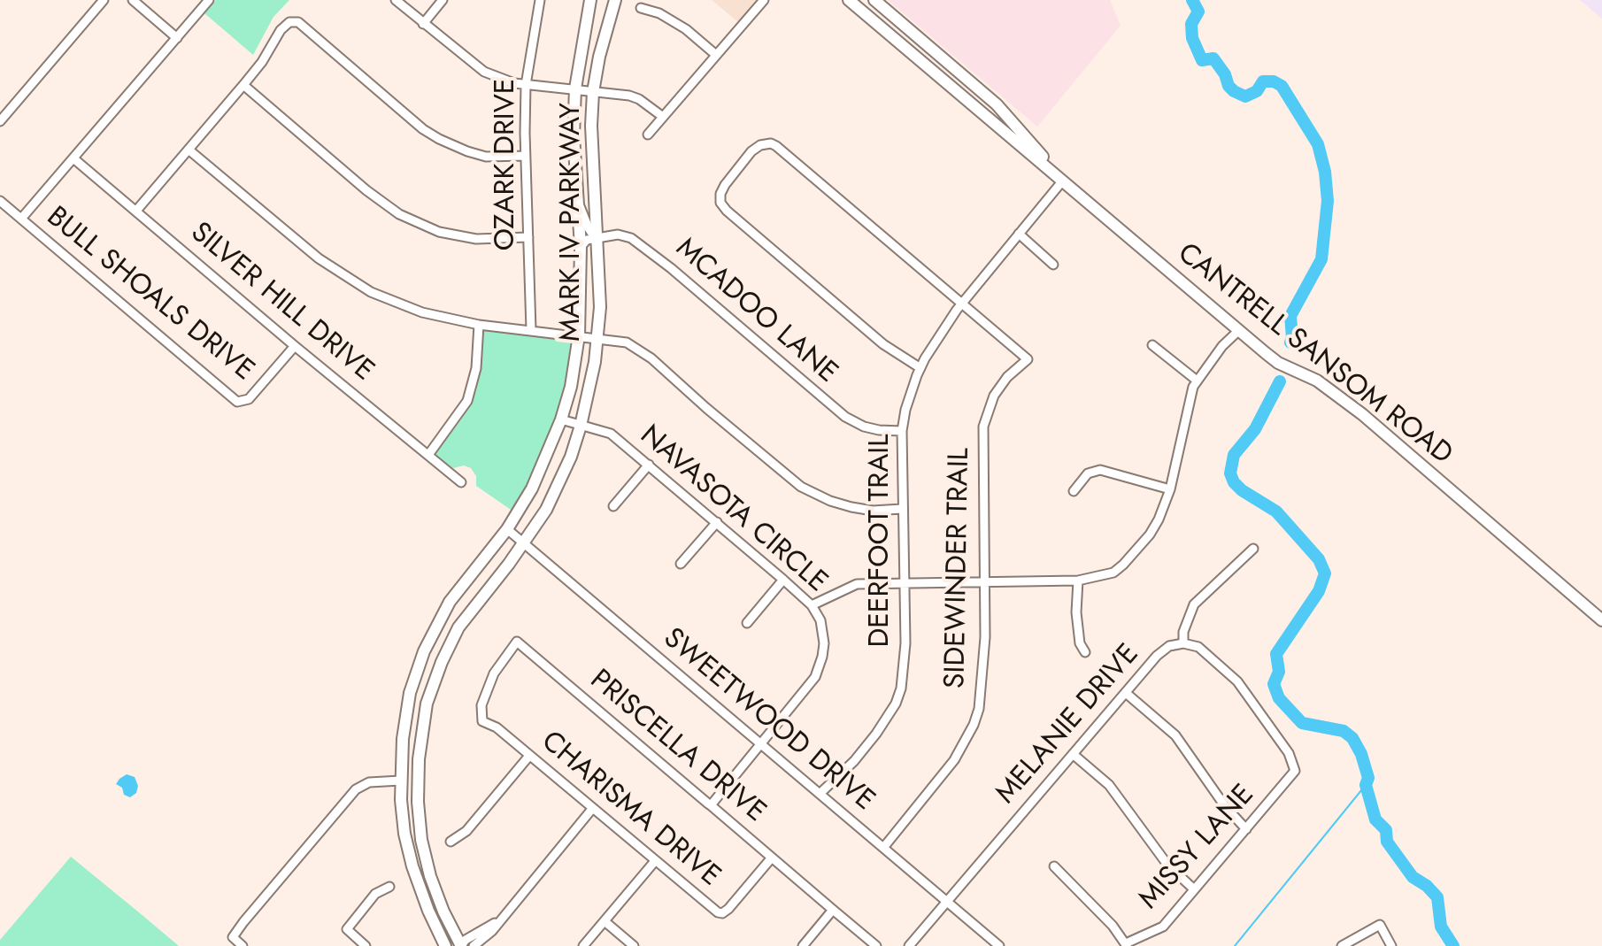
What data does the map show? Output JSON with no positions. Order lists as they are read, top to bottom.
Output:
{
  "streets": {
    "main road": ["MARK IV PARKWAY", "CANTRELL SANSOM ROAD"],
    "street": [
      "OZARK DRIVE",
      "BULL SHOALS DRIVE",
      "SILVER HILL DRIVE",
      "MCADOO LANE",
      "NAVASOTA CIRCLE",
      "DEERFOOT TRAIL",
      "SIDEWINDER TRAIL",
      "SWEETWOOD DRIVE",
      "MELANIE DRIVE",
      "PRISCELLA DRIVE",
      "CHARISMA DRIVE",
      "MISSY LANE"
    ]
  },
  "crossings": [
    ["MARK IV PARKWAY", "MCADOO LANE"],
    ["MARK IV PARKWAY", "NAVASOTA CIRCLE"],
    ["MARK IV PARKWAY", "SWEETWOOD DRIVE"],
    ["BULL SHOALS DRIVE", "SILVER HILL DRIVE"],
    ["MCADOO LANE", "DEERFOOT TRAIL"],
    ["CANTRELL SANSOM ROAD", "DEERFOOT TRAIL"],
    ["NAVASOTA CIRCLE", "SWEETWOOD DRIVE"],
    ["NAVASOTA CIRCLE", "PRISCELLA DRIVE"],
    ["DEERFOOT TRAIL", "SIDEWINDER TRAIL"],
    ["DEERFOOT TRAIL", "SWEETWOOD DRIVE"],
    ["SIDEWINDER TRAIL", "SWEETWOOD DRIVE"],
    ["SWEETWOOD DRIVE", "MELANIE DRIVE"],
    ["MELANIE DRIVE", "MISSY LANE"],
    ["PRISCELLA DRIVE", "CHARISMA DRIVE"]
  ]
}
